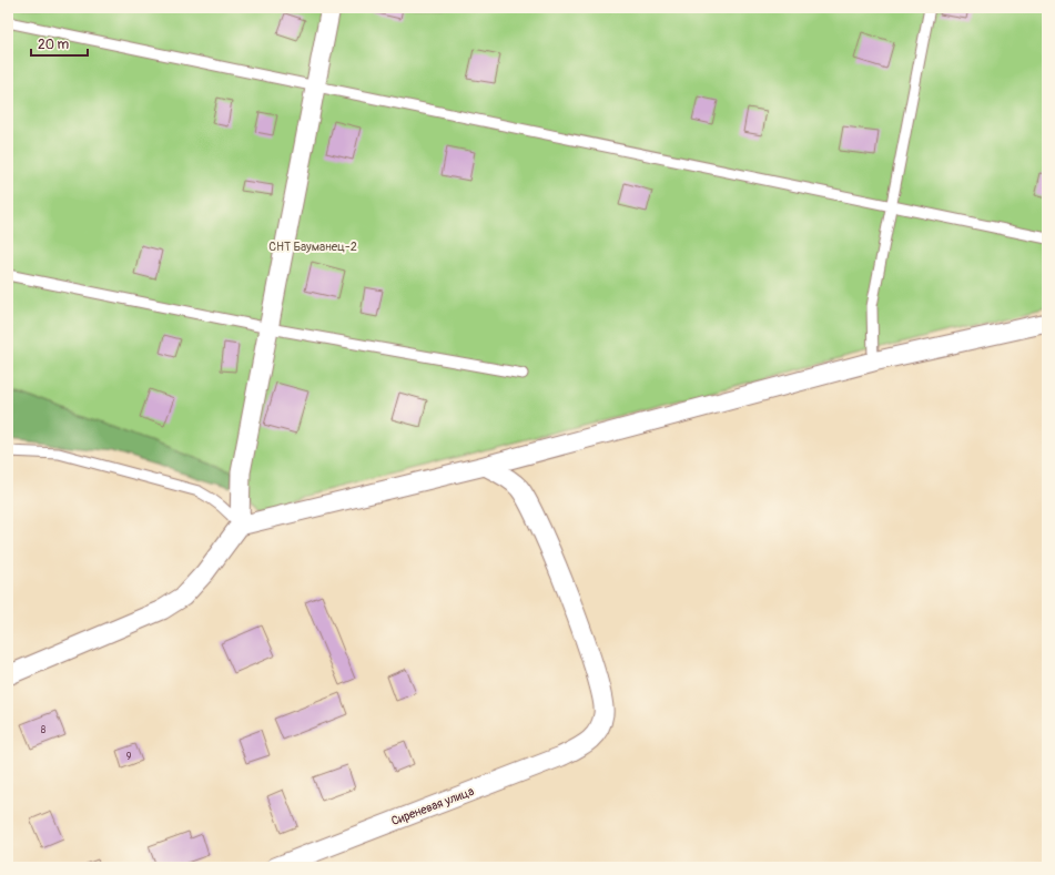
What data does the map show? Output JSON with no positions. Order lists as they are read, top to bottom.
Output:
{
  "streets": {
    "street": ["Сиреневая улица"]
  },
  "parks": ["СНТ Бауманец-2"],
  "house_numbers": ["8", "9"],
  "scale_bar": "20 m"
}
